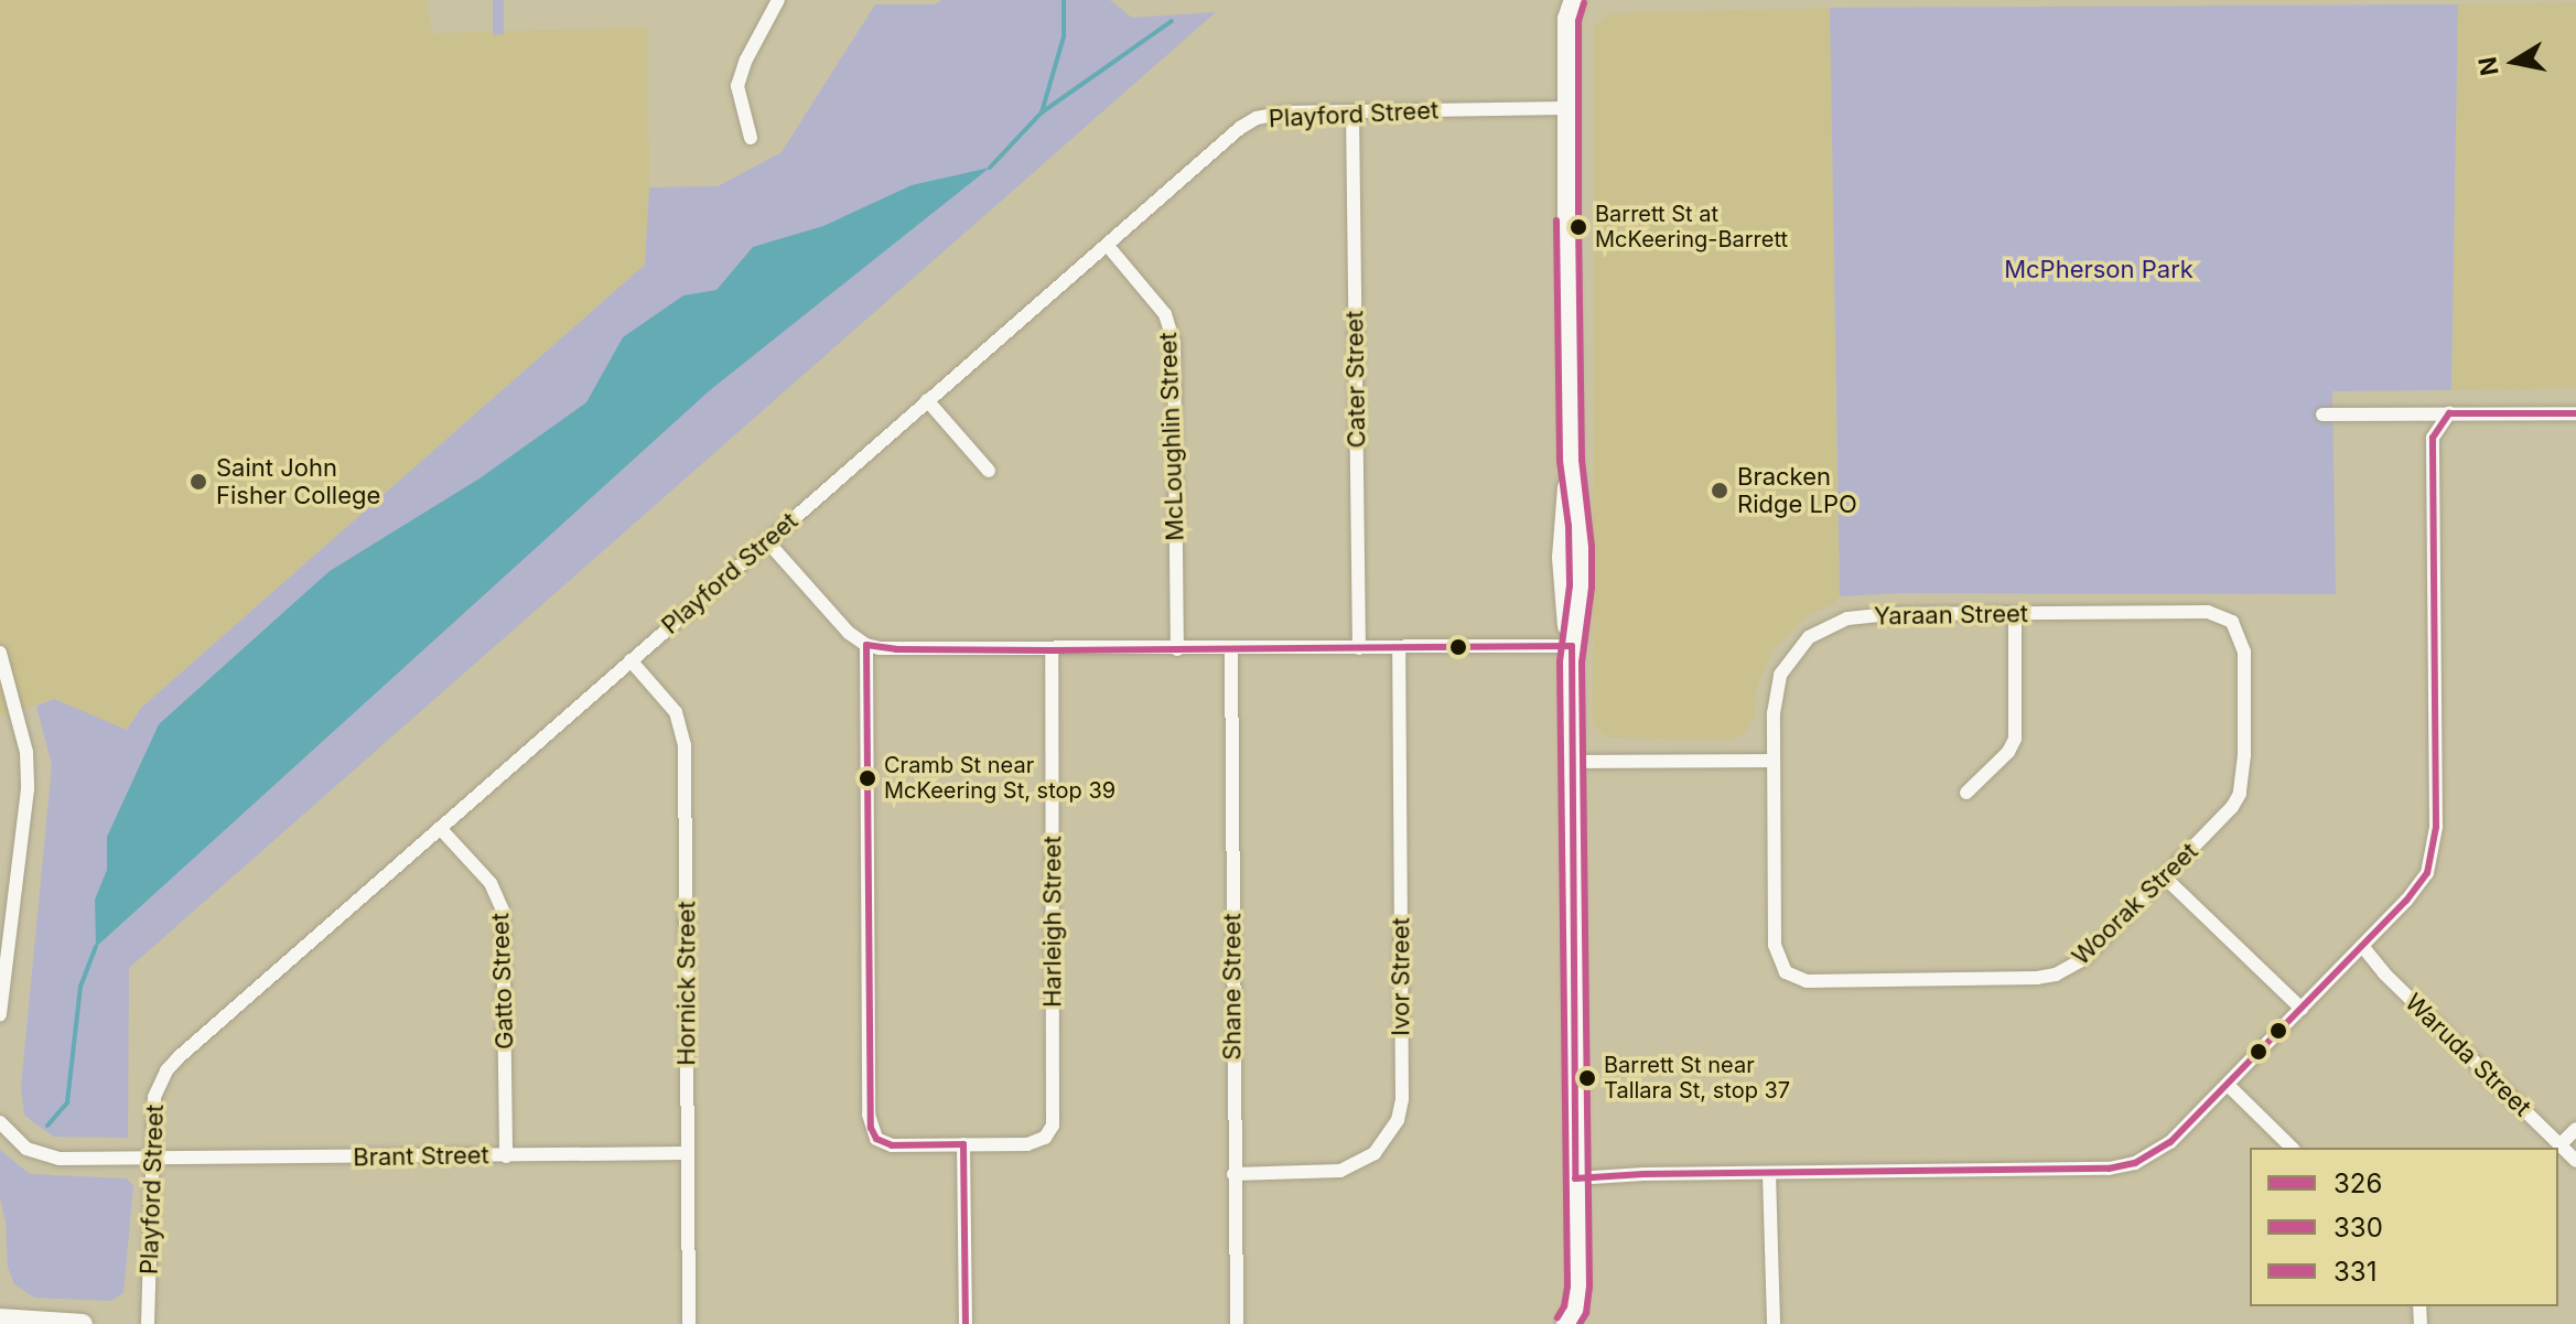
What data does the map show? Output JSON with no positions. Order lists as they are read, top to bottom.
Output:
{
  "streets": {
    "street": [
      "Playford Street",
      "Cater Street",
      "McLoughlin Street",
      "Yaraan Street",
      "Woorak Street",
      "Harleigh Street",
      "Ivor Street",
      "Gatto Street",
      "Hornick Street",
      "Shane Street",
      "Waruda Street",
      "Brant Street"
    ]
  },
  "crossings": [
    ["Playford Street", "Cater Street"],
    ["Playford Street", "McLoughlin Street"],
    ["Playford Street", "Gatto Street"],
    ["Playford Street", "Hornick Street"],
    ["Playford Street", "Brant Street"],
    ["Yaraan Street", "Woorak Street"],
    ["Ivor Street", "Shane Street"],
    ["Gatto Street", "Brant Street"],
    ["Hornick Street", "Brant Street"]
  ],
  "parks": ["McPherson Park"],
  "places": [
    "Barrett St at McKeering-Barrett",
    "Saint John Fisher College",
    "Bracken Ridge LPO",
    "Cramb St near McKeering St, stop 39",
    "Barrett St near Tallara St, stop 37"
  ],
  "lines": ["transit line 330", "transit line 331", "transit line 326"],
  "legend": ["326", "330", "331"],
  "north": "left"
}
